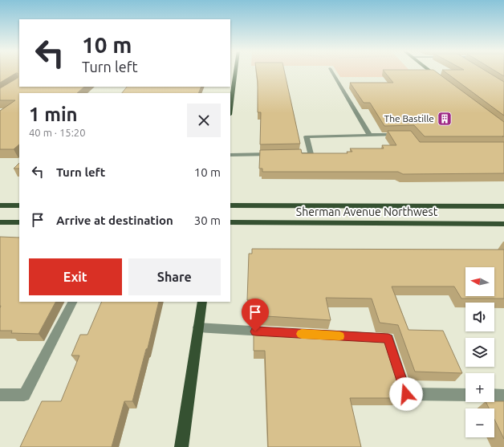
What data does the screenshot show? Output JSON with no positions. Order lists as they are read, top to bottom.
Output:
{
  "streets": {
    "main road": ["Sherman Avenue Northwest"]
  },
  "places": {
    "building": ["The Bastille"]
  },
  "north": "left",
  "page": {
    "turn": ["10 m", "Turn left"],
    "heading": ["1 min", "40 m · 15:20"],
    "list": [
      {
        "name": "Turn left",
        "value": "10 m"
      },
      {
        "name": "Arrive at destination",
        "value": "30 m"
      }
    ],
    "buttons": ["Exit", "Share"],
    "map_buttons": ["+", "−"]
  }
}
